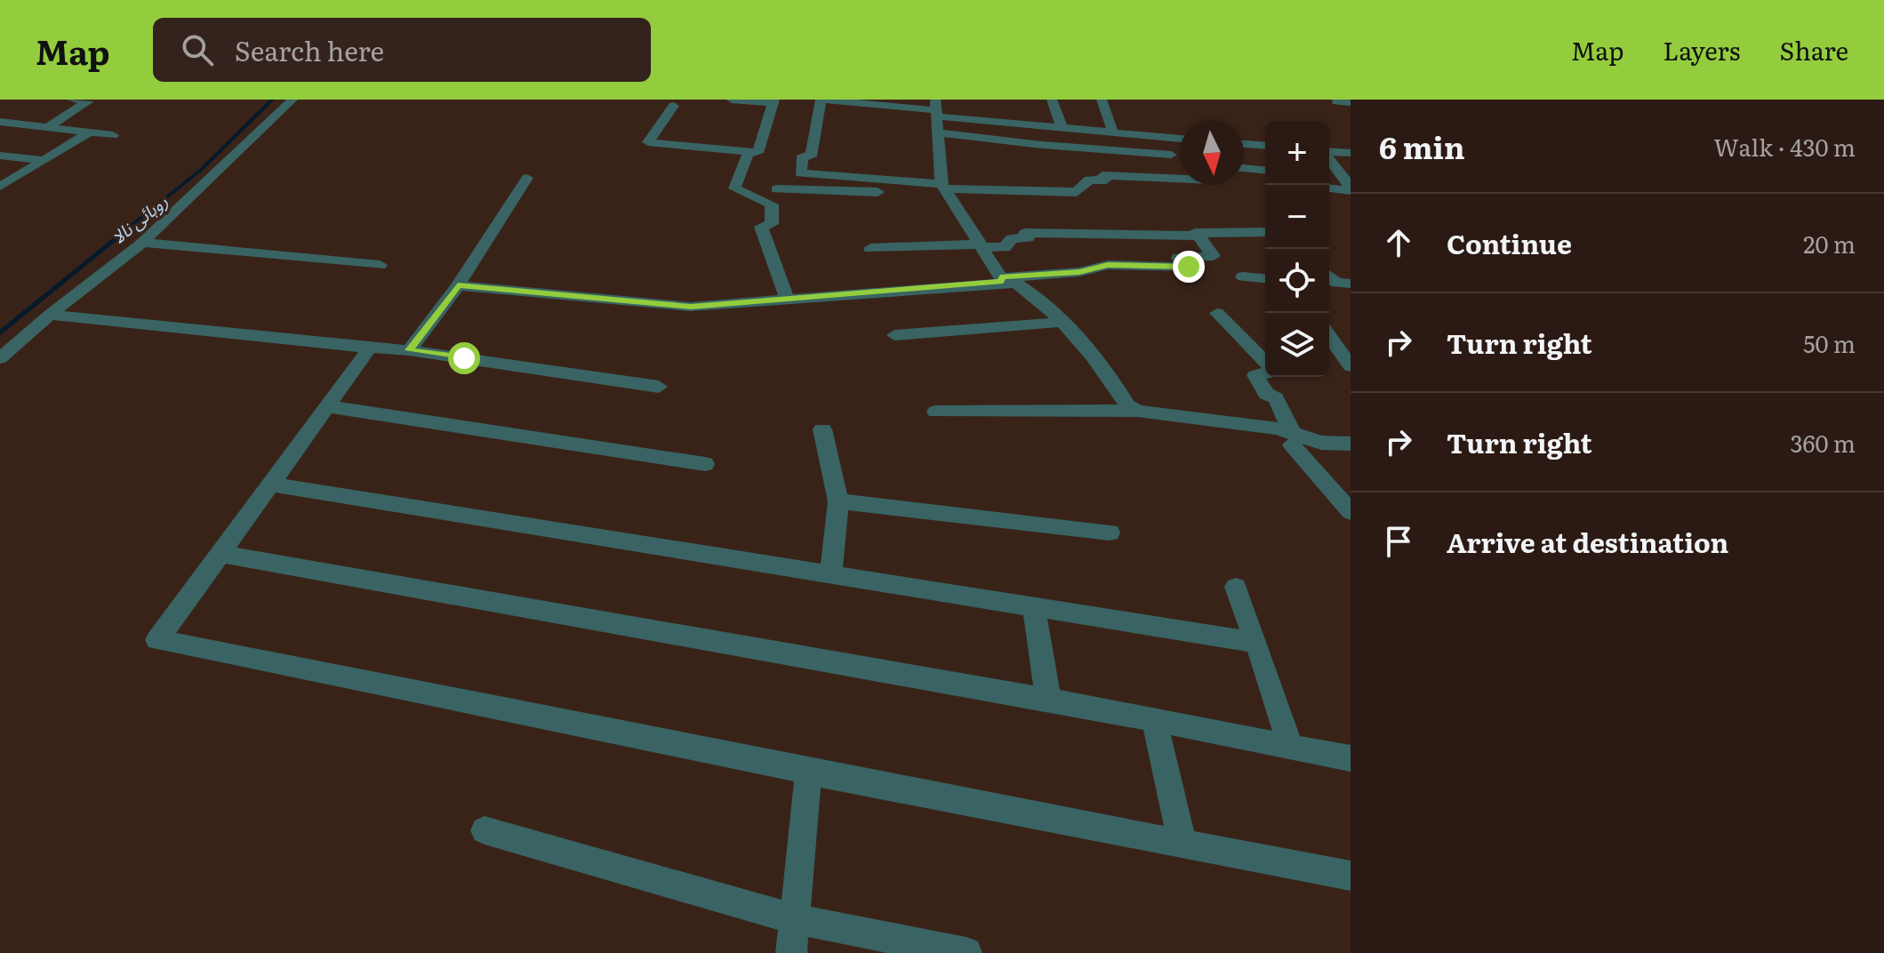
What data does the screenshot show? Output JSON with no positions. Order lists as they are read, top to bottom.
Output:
{
  "water": ["روہائی نالا"],
  "north": "bottom",
  "page": {
    "header": "Map",
    "search": "Search here",
    "nav": ["Map", "Layers", "Share"],
    "heading": ["6 min", "Walk · 430 m"],
    "map_buttons": ["+", "−"],
    "list": [
      ["Continue", "20 m"],
      ["Turn right", "50 m"],
      ["Turn right", "360 m"],
      "Arrive at destination"
    ]
  }
}
